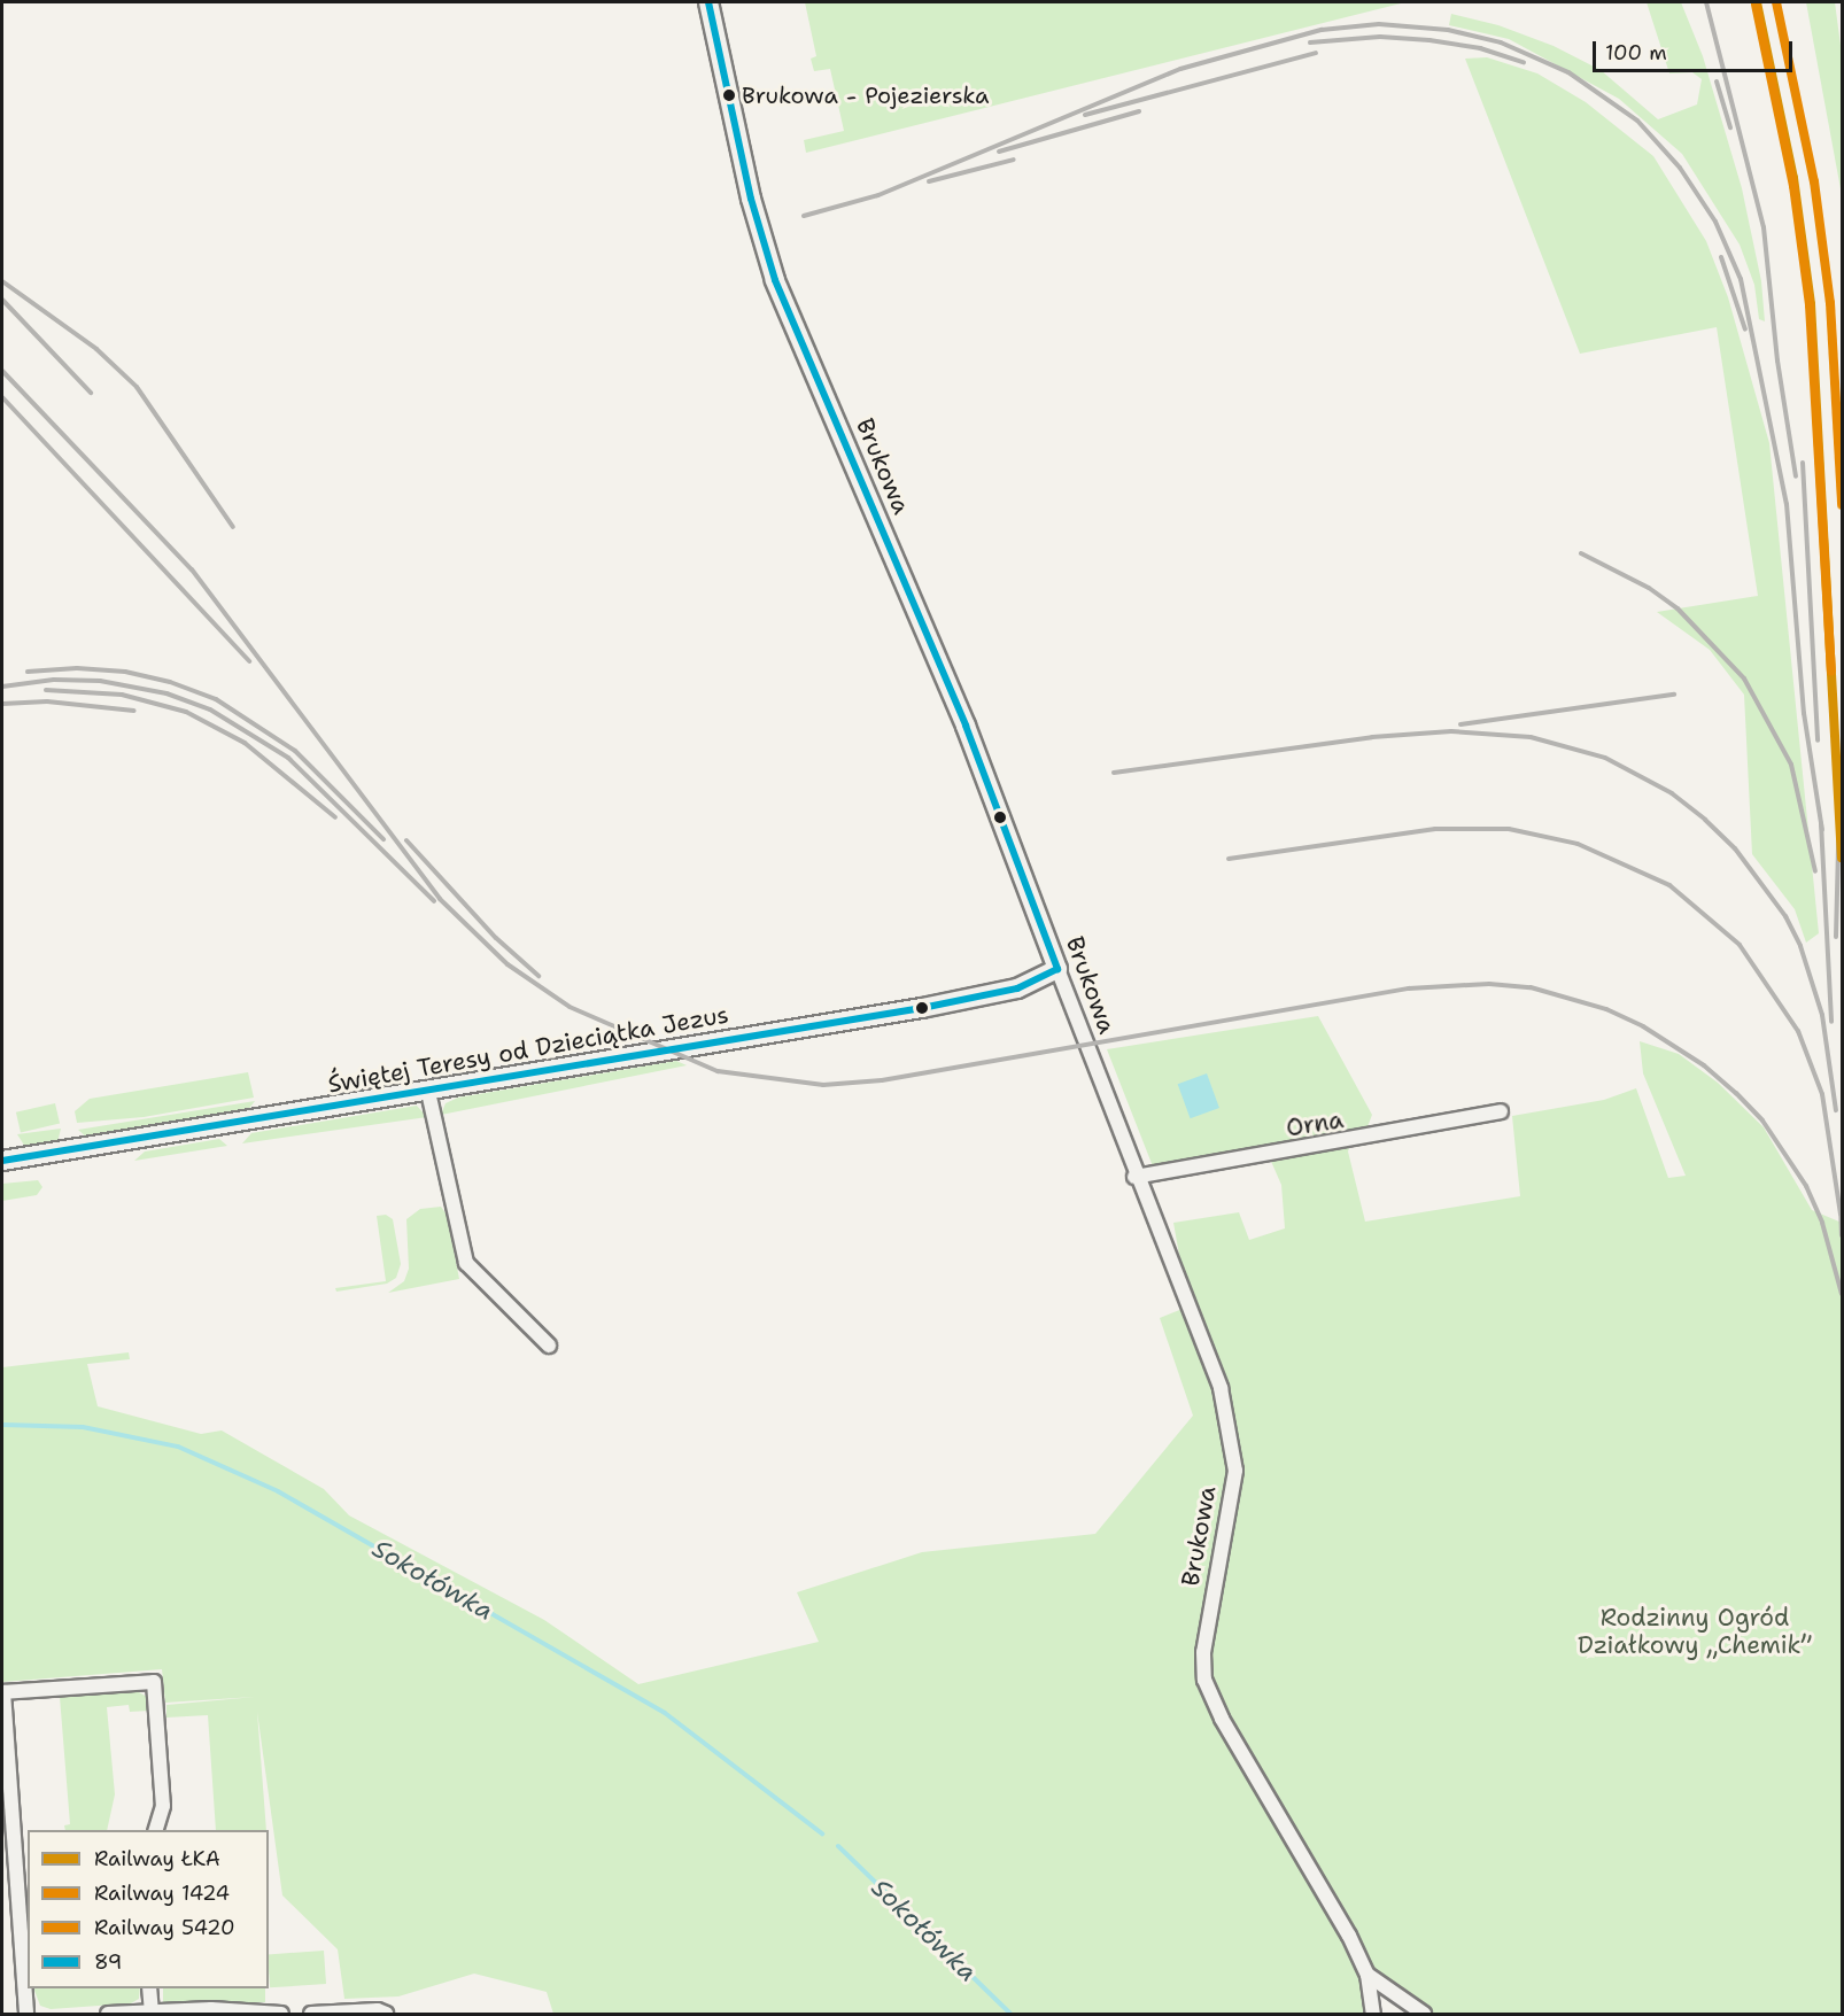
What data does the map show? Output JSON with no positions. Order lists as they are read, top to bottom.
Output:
{
  "streets": {
    "street": ["Brukowa", "Świętej Teresy od Dzieciątka Jezus", "Orna"]
  },
  "crossings": [
    ["Brukowa", "Świętej Teresy od Dzieciątka Jezus"],
    ["Brukowa", "Orna"]
  ],
  "water": ["Sokołówka"],
  "parks": ["Rodzinny Ogród Działkowy „Chemik”"],
  "places": ["Brukowa - Pojezierska"],
  "lines": [
    "rail line ŁKA",
    "rail line 5420",
    "transit line 89",
    "rail line 1424"
  ],
  "legend": [
    "Railway ŁKA",
    "Railway 1424",
    "Railway 5420",
    "89"
  ],
  "scale_bar": "100 m"
}
